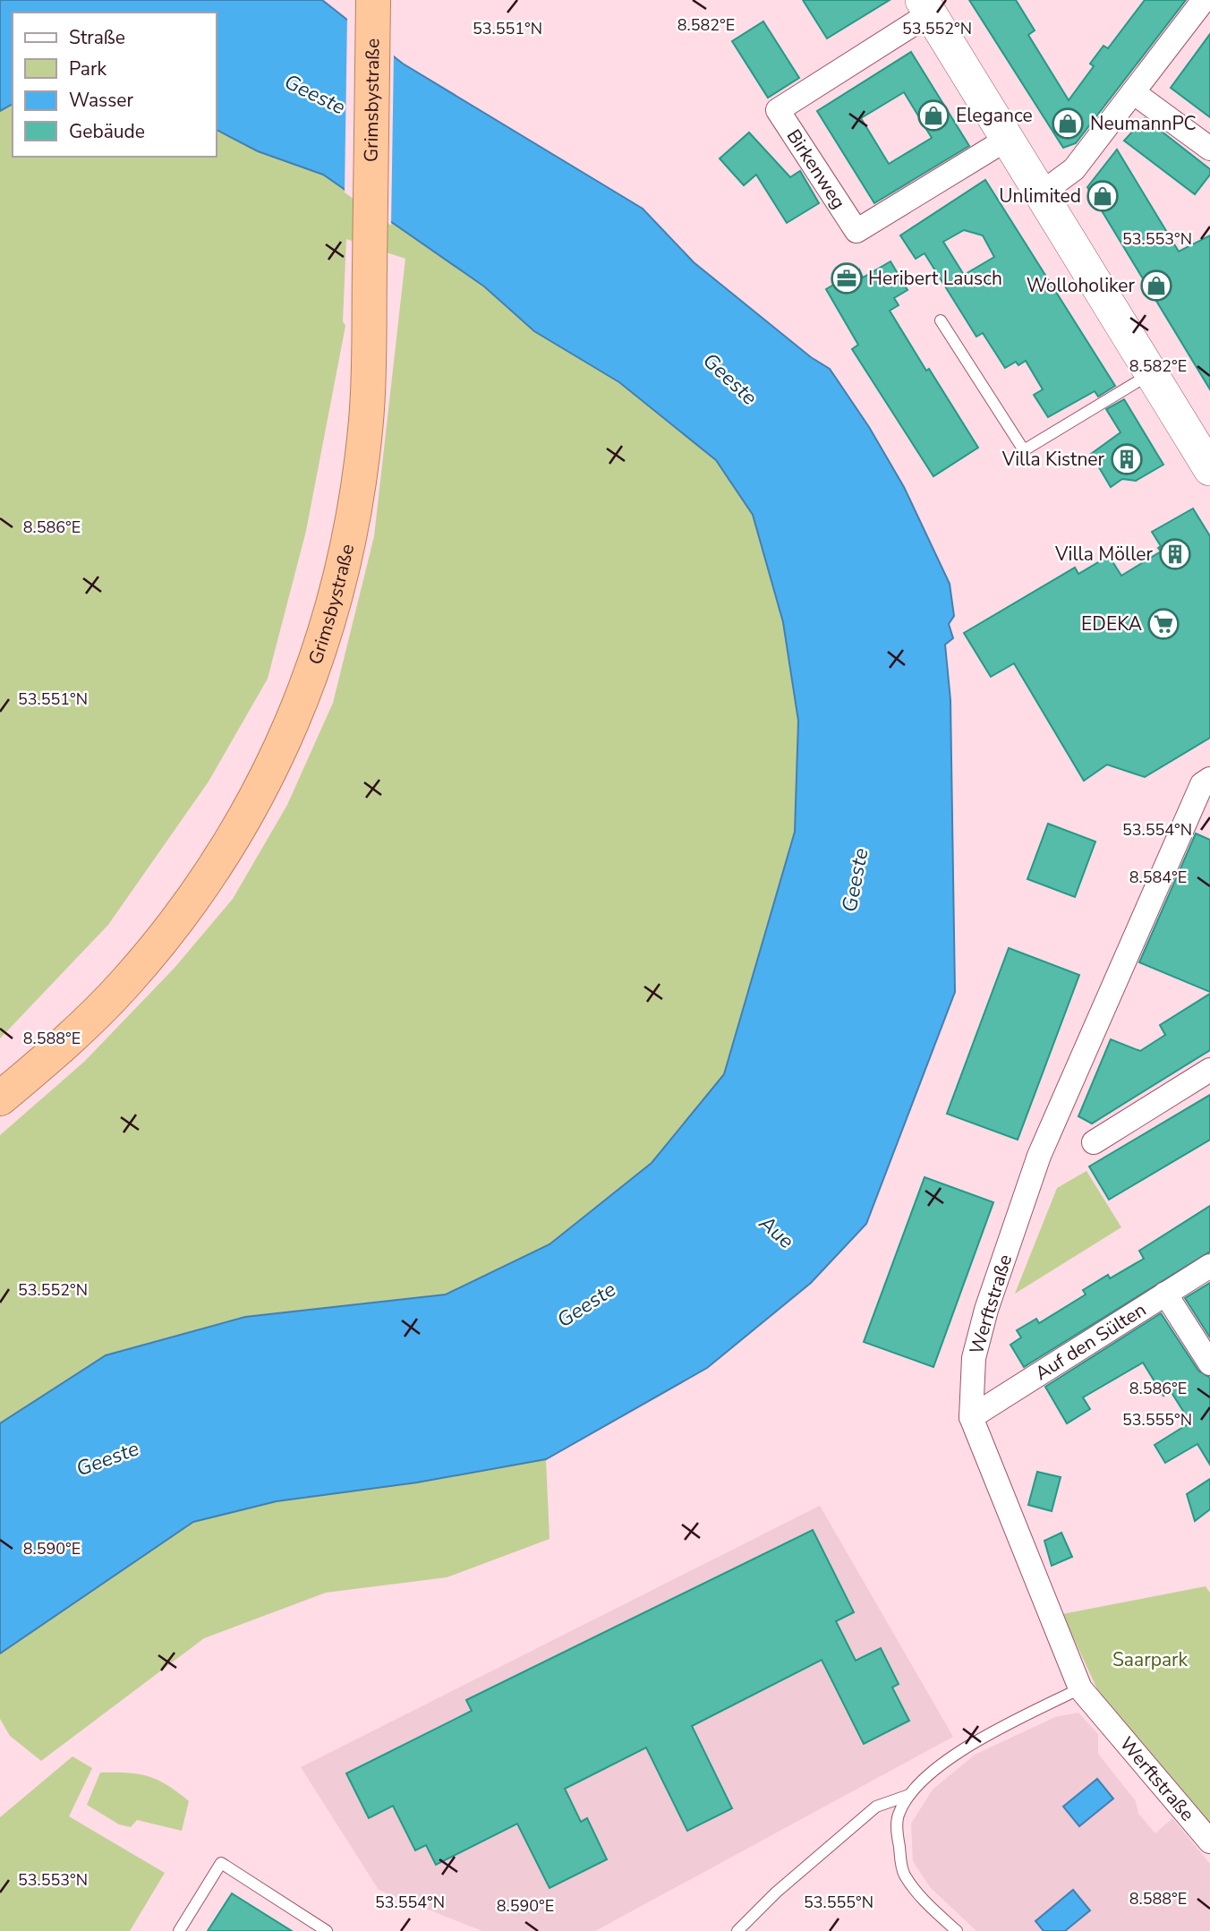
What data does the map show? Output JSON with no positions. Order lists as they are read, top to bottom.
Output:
{
  "streets": {
    "highway": ["Grimsbystraße"],
    "street": ["Birkenweg", "Werftstraße", "Auf den Sülten"]
  },
  "crossings": [
    ["Werftstraße", "Auf den Sülten"]
  ],
  "water": ["Geeste", "Aue"],
  "parks": ["Saarpark"],
  "places": {
    "shop": [
      "Elegance",
      "NeumannPC",
      "Unlimited",
      "Wolloholiker"
    ],
    "office": ["Heribert Lausch"],
    "building": ["Villa Kistner", "Villa Möller"],
    "supermarket": ["EDEKA"]
  },
  "legend": [
    "Straße",
    "Park",
    "Wasser",
    "Gebäude"
  ],
  "coordinates": [
    "8.582°E",
    "53.551°N",
    "53.552°N",
    "53.553°N",
    "8.586°E",
    "53.554°N",
    "8.584°E",
    "8.588°E",
    "53.555°N",
    "8.590°E"
  ]
}
